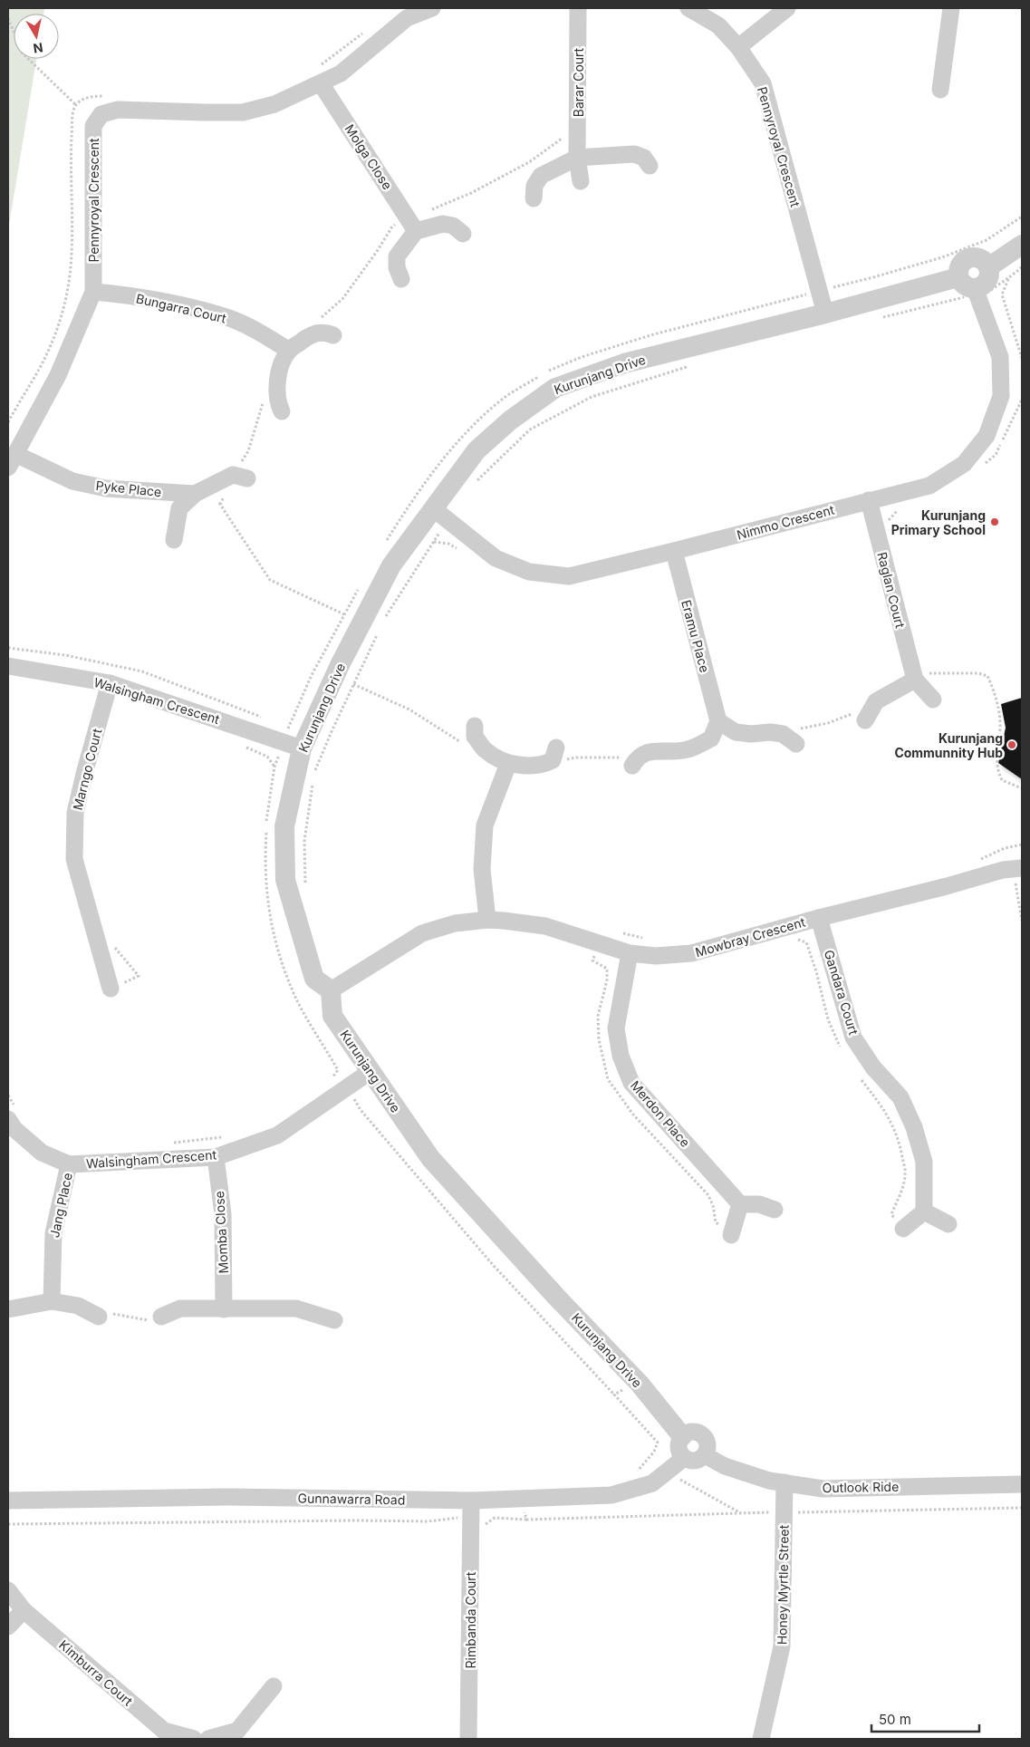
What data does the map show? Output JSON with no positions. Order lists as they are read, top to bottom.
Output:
{
  "streets": {
    "street": [
      "Barar Court",
      "Pennyroyal Crescent",
      "Molga Close",
      "Bungarra Court",
      "Kurunjang Drive",
      "Pyke Place",
      "Nimmo Crescent",
      "Raglan Court",
      "Eramu Place",
      "Walsingham Crescent",
      "Marngo Court",
      "Mowbray Crescent",
      "Gandara Court",
      "Merdon Place",
      "Jang Place",
      "Momba Close",
      "Outlook Ride",
      "Gunnawarra Road",
      "Honey Myrtle Street",
      "Rimbanda Court",
      "Kimburra Court"
    ]
  },
  "crossings": [
    ["Pennyroyal Crescent", "Molga Close"],
    ["Pennyroyal Crescent", "Bungarra Court"],
    ["Pennyroyal Crescent", "Kurunjang Drive"],
    ["Pennyroyal Crescent", "Pyke Place"],
    ["Kurunjang Drive", "Nimmo Crescent"],
    ["Kurunjang Drive", "Walsingham Crescent"],
    ["Kurunjang Drive", "Mowbray Crescent"],
    ["Kurunjang Drive", "Outlook Ride"],
    ["Kurunjang Drive", "Gunnawarra Road"],
    ["Nimmo Crescent", "Raglan Court"],
    ["Nimmo Crescent", "Eramu Place"],
    ["Walsingham Crescent", "Marngo Court"],
    ["Walsingham Crescent", "Jang Place"],
    ["Walsingham Crescent", "Momba Close"],
    ["Mowbray Crescent", "Gandara Court"],
    ["Mowbray Crescent", "Merdon Place"],
    ["Outlook Ride", "Gunnawarra Road"],
    ["Outlook Ride", "Honey Myrtle Street"],
    ["Gunnawarra Road", "Rimbanda Court"]
  ],
  "places": ["Kurunjang Primary School", "Kurunjang Communnity Hub"],
  "scale_bar": "50 m",
  "north": "bottom"
}
